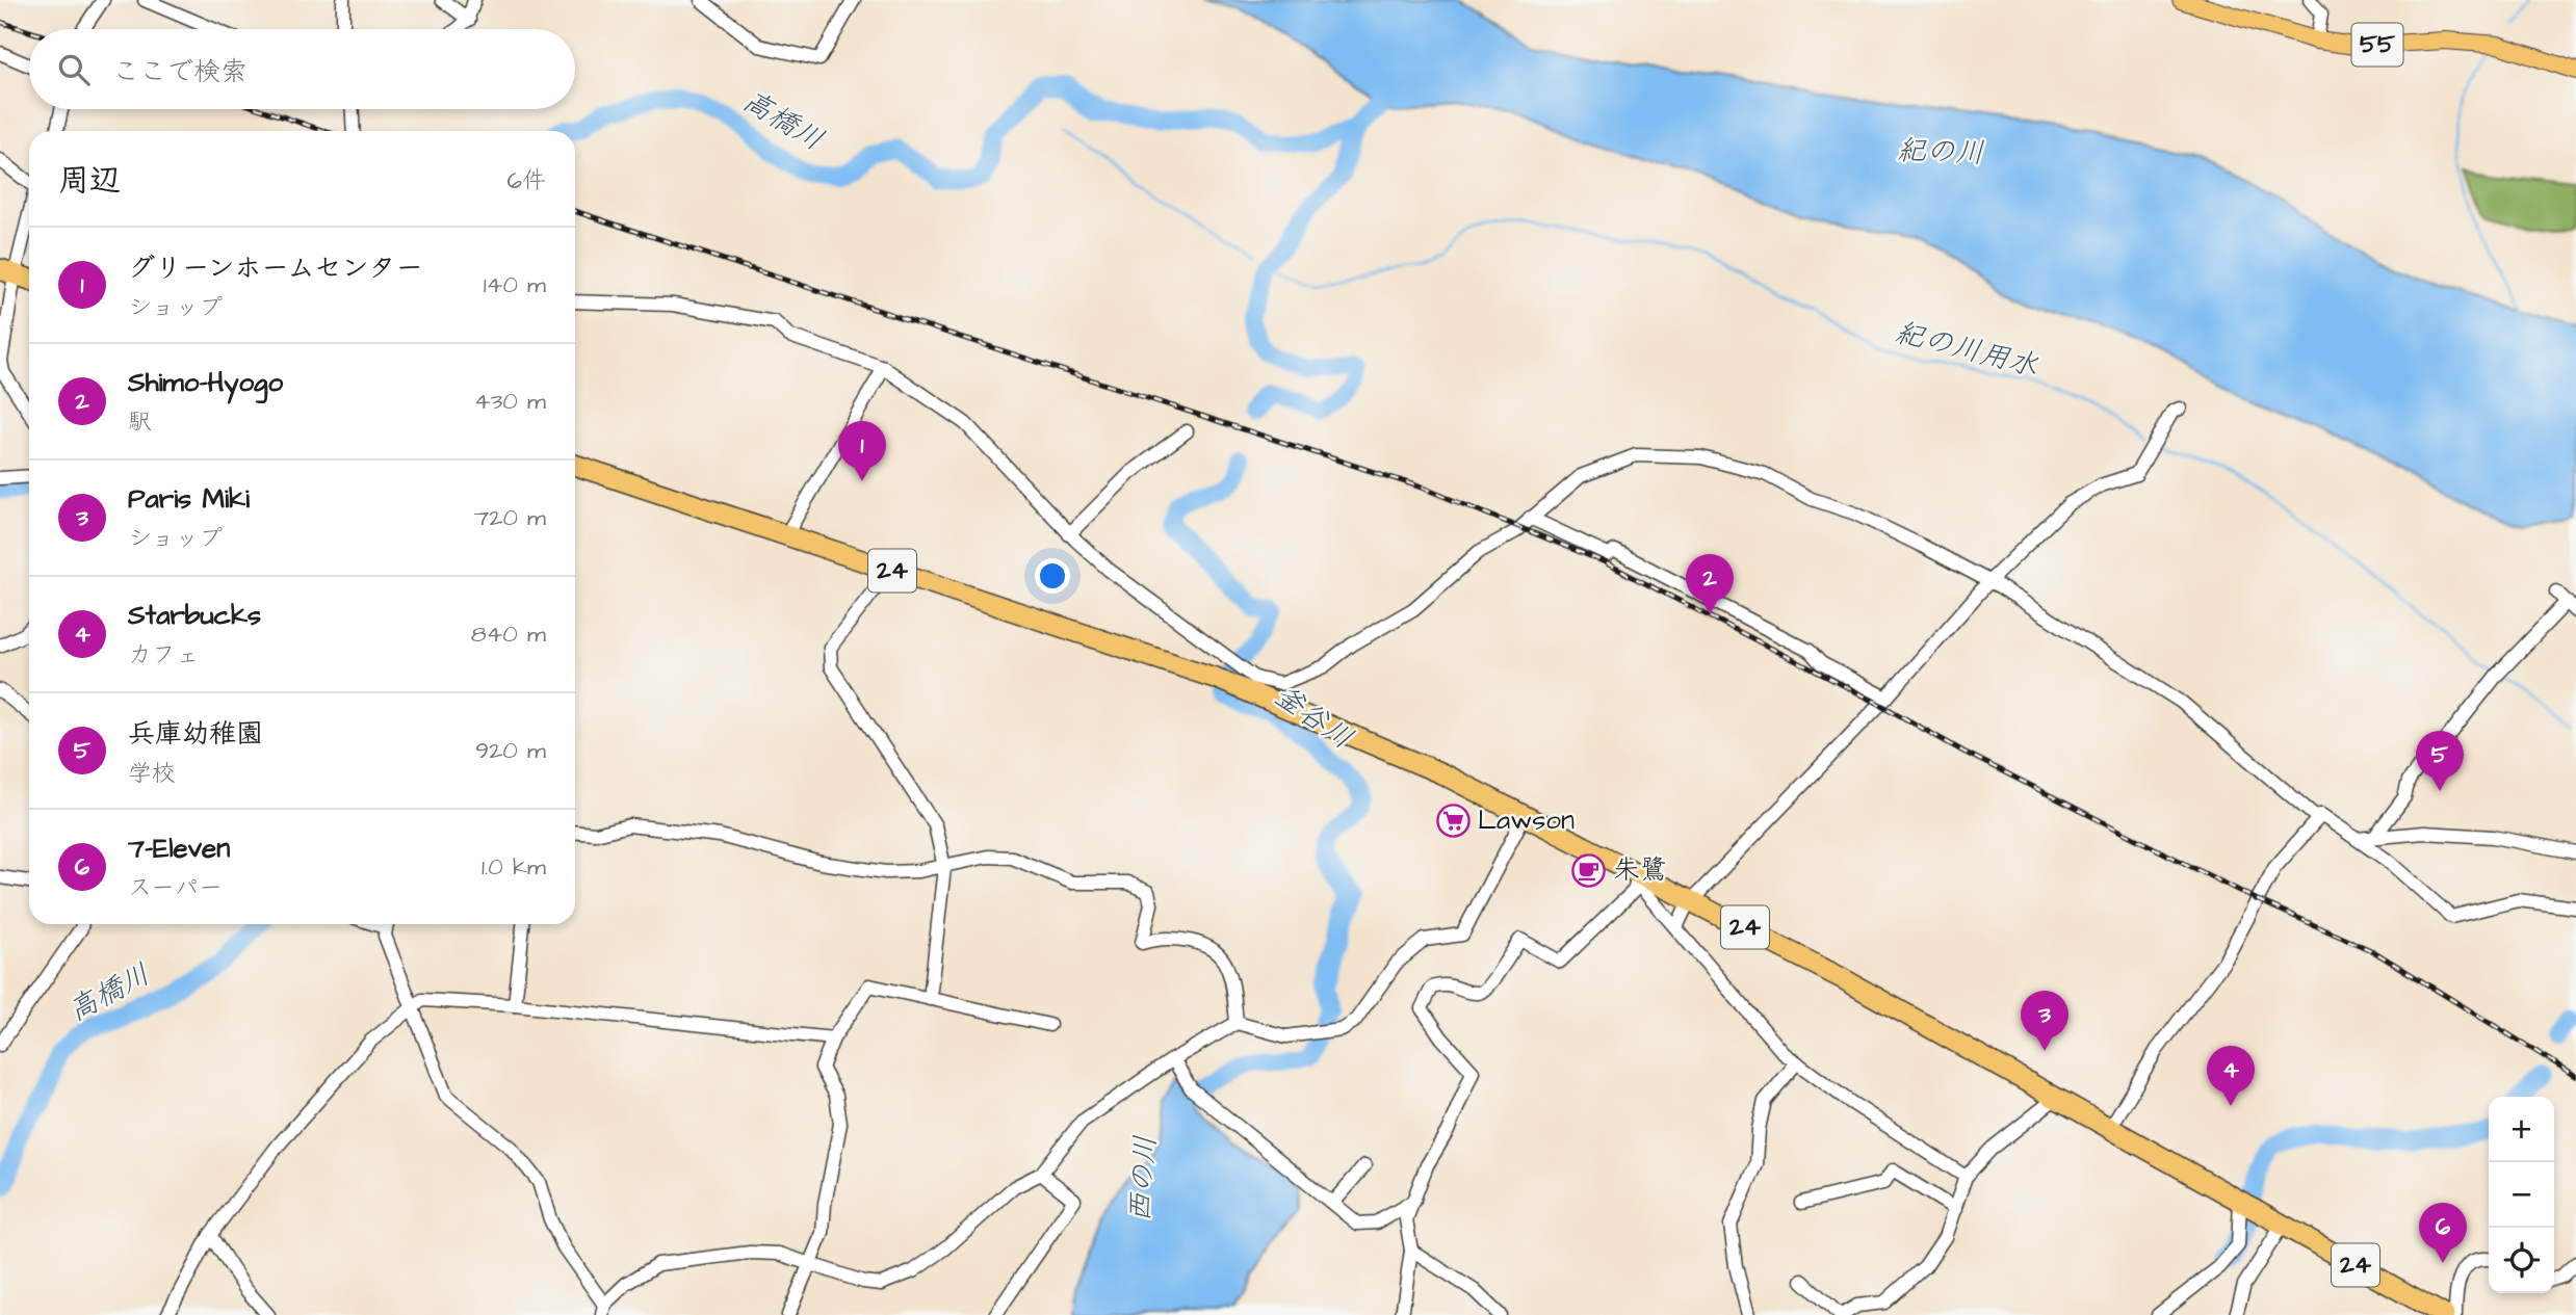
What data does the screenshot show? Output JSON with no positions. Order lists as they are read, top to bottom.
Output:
{
  "streets": {
    "highway": ["24"],
    "main road": ["55"]
  },
  "water": [
    "高橋川",
    "紀の川",
    "紀の川用水",
    "釜谷川",
    "西の川"
  ],
  "places": {
    "supermarket": ["Lawson"],
    "cafe": ["朱鷺"]
  },
  "page": {
    "search": "ここで検索",
    "heading": ["周辺", "6件"],
    "list": [
      {
        "mark": "1",
        "name": "グリーンホームセンター",
        "note": "ショップ",
        "value": "140 m"
      },
      {
        "mark": "2",
        "name": "Shimo-Hyogo",
        "note": "駅",
        "value": "430 m"
      },
      {
        "mark": "3",
        "name": "Paris Miki",
        "note": "ショップ",
        "value": "720 m"
      },
      {
        "mark": "4",
        "name": "Starbucks",
        "note": "カフェ",
        "value": "840 m"
      },
      {
        "mark": "5",
        "name": "兵庫幼稚園",
        "note": "学校",
        "value": "920 m"
      },
      {
        "mark": "6",
        "name": "7-Eleven",
        "note": "スーパー",
        "value": "1.0 km"
      }
    ],
    "pins": [
      "1",
      "2",
      "5",
      "3",
      "4",
      "6"
    ],
    "map_buttons": ["+", "−"]
  }
}
